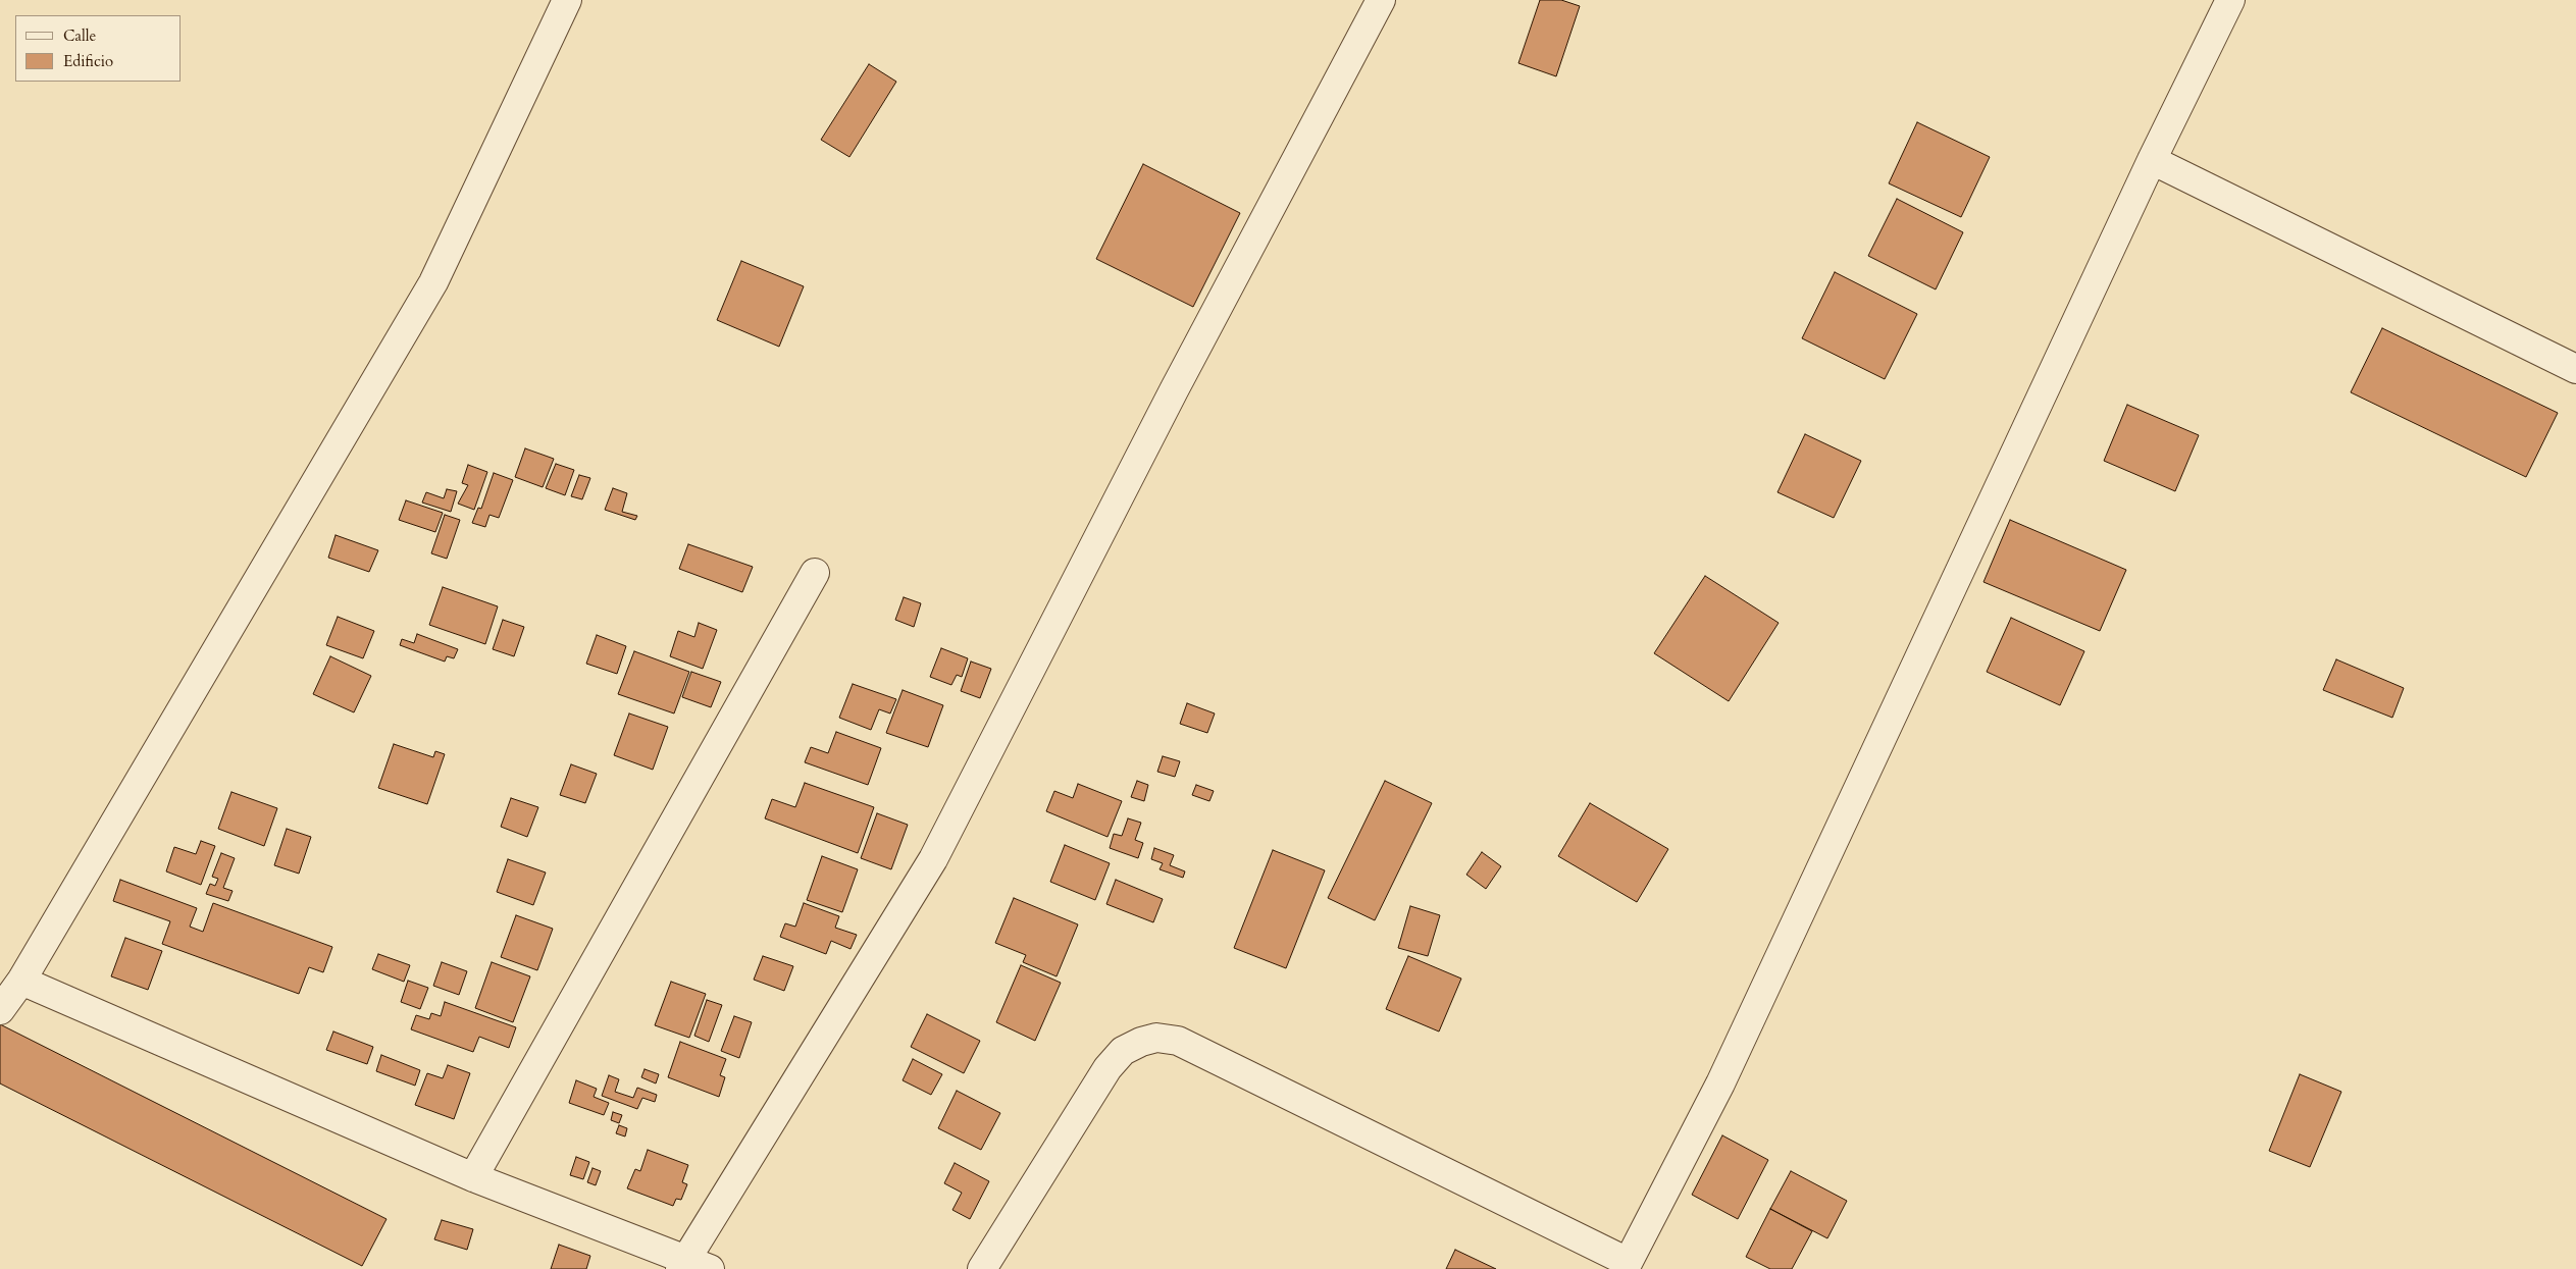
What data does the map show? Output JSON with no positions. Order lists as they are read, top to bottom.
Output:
{
  "legend": ["Calle", "Edificio"]
}
